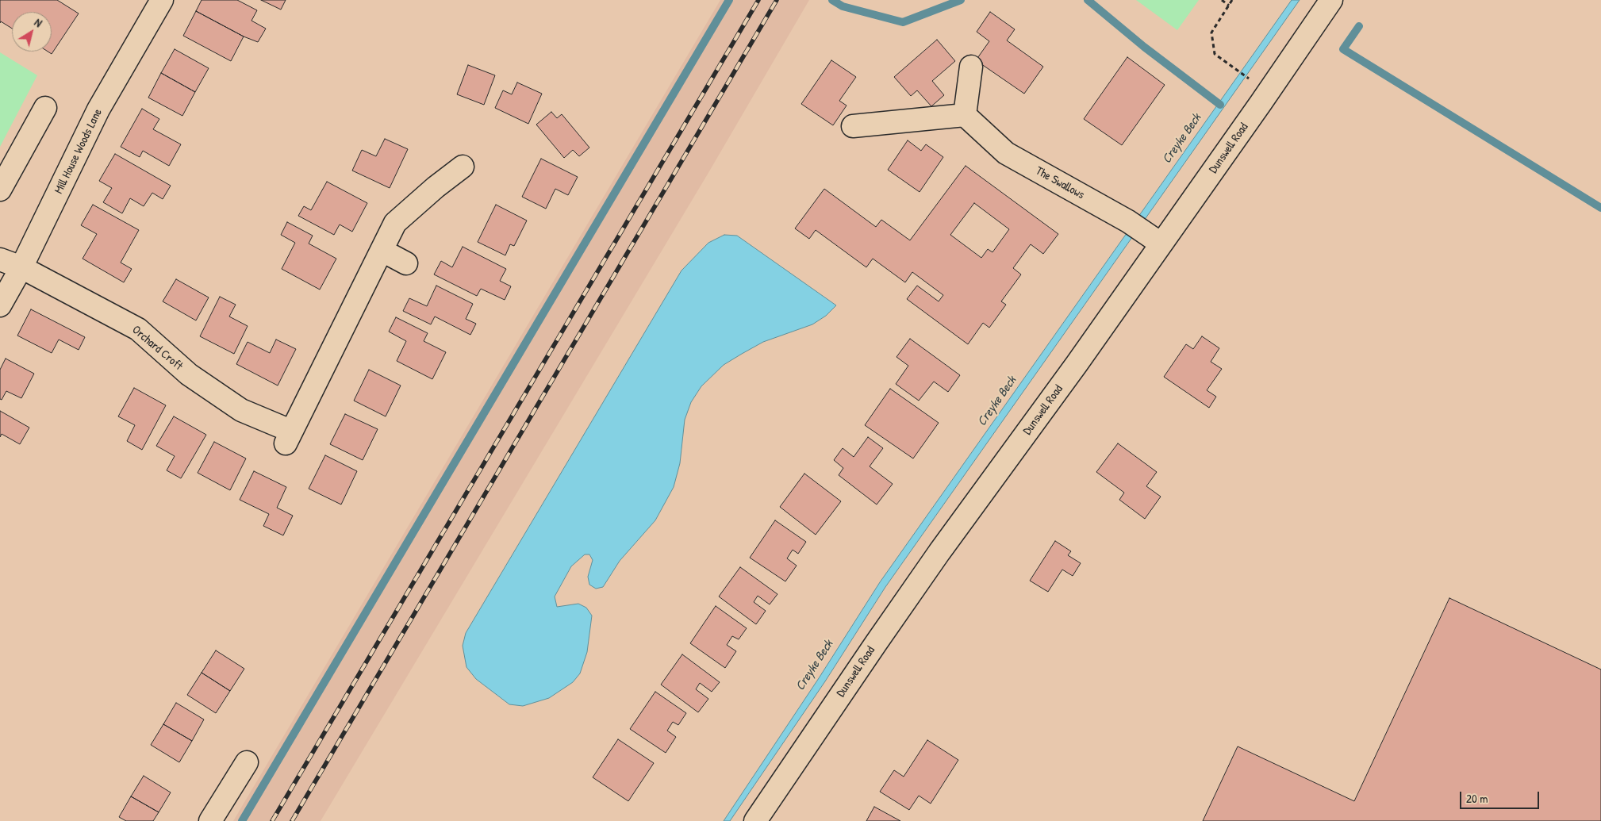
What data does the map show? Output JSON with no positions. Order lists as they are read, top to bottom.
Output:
{
  "streets": {
    "street": [
      "Dunswell Road",
      "Mill House Woods Lane",
      "The Swallows",
      "Orchard Croft"
    ]
  },
  "crossings": [
    ["Dunswell Road", "The Swallows"],
    ["Mill House Woods Lane", "Orchard Croft"]
  ],
  "water": ["Creyke Beck"],
  "scale_bar": "20 m",
  "north": "top right"
}
